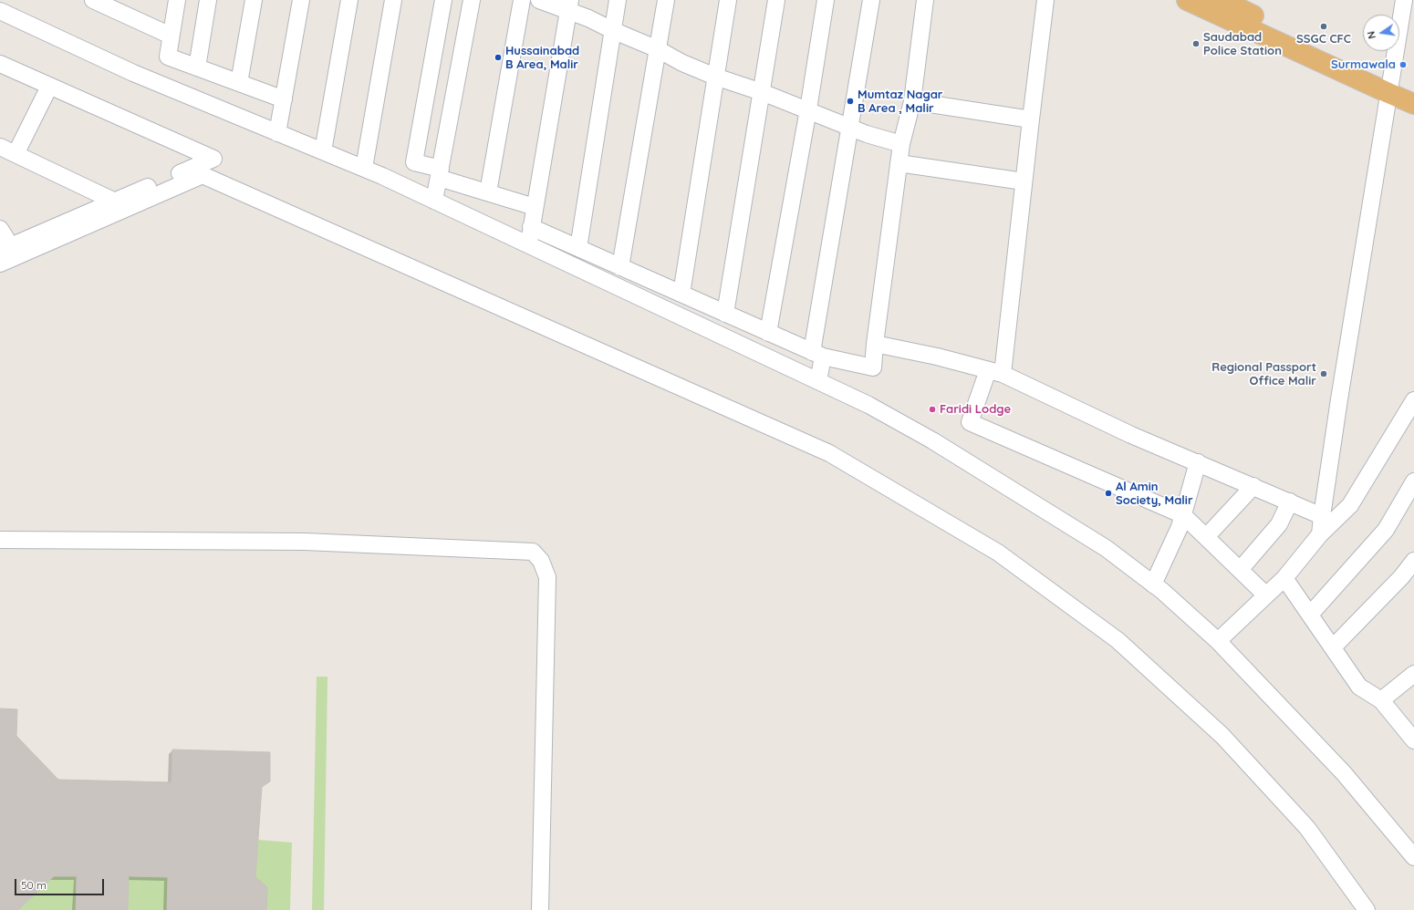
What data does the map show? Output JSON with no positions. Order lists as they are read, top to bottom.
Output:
{
  "places": [
    "SSGC CFC",
    "Saudabad Police Station",
    "Hussainabad B Area, Malir",
    "Surmawala",
    "Mumtaz Nagar B Area , Malir",
    "Regional Passport Office Malir",
    "Faridi Lodge",
    "Al Amin Society, Malir"
  ],
  "scale_bar": "50 m",
  "north": "left"
}
